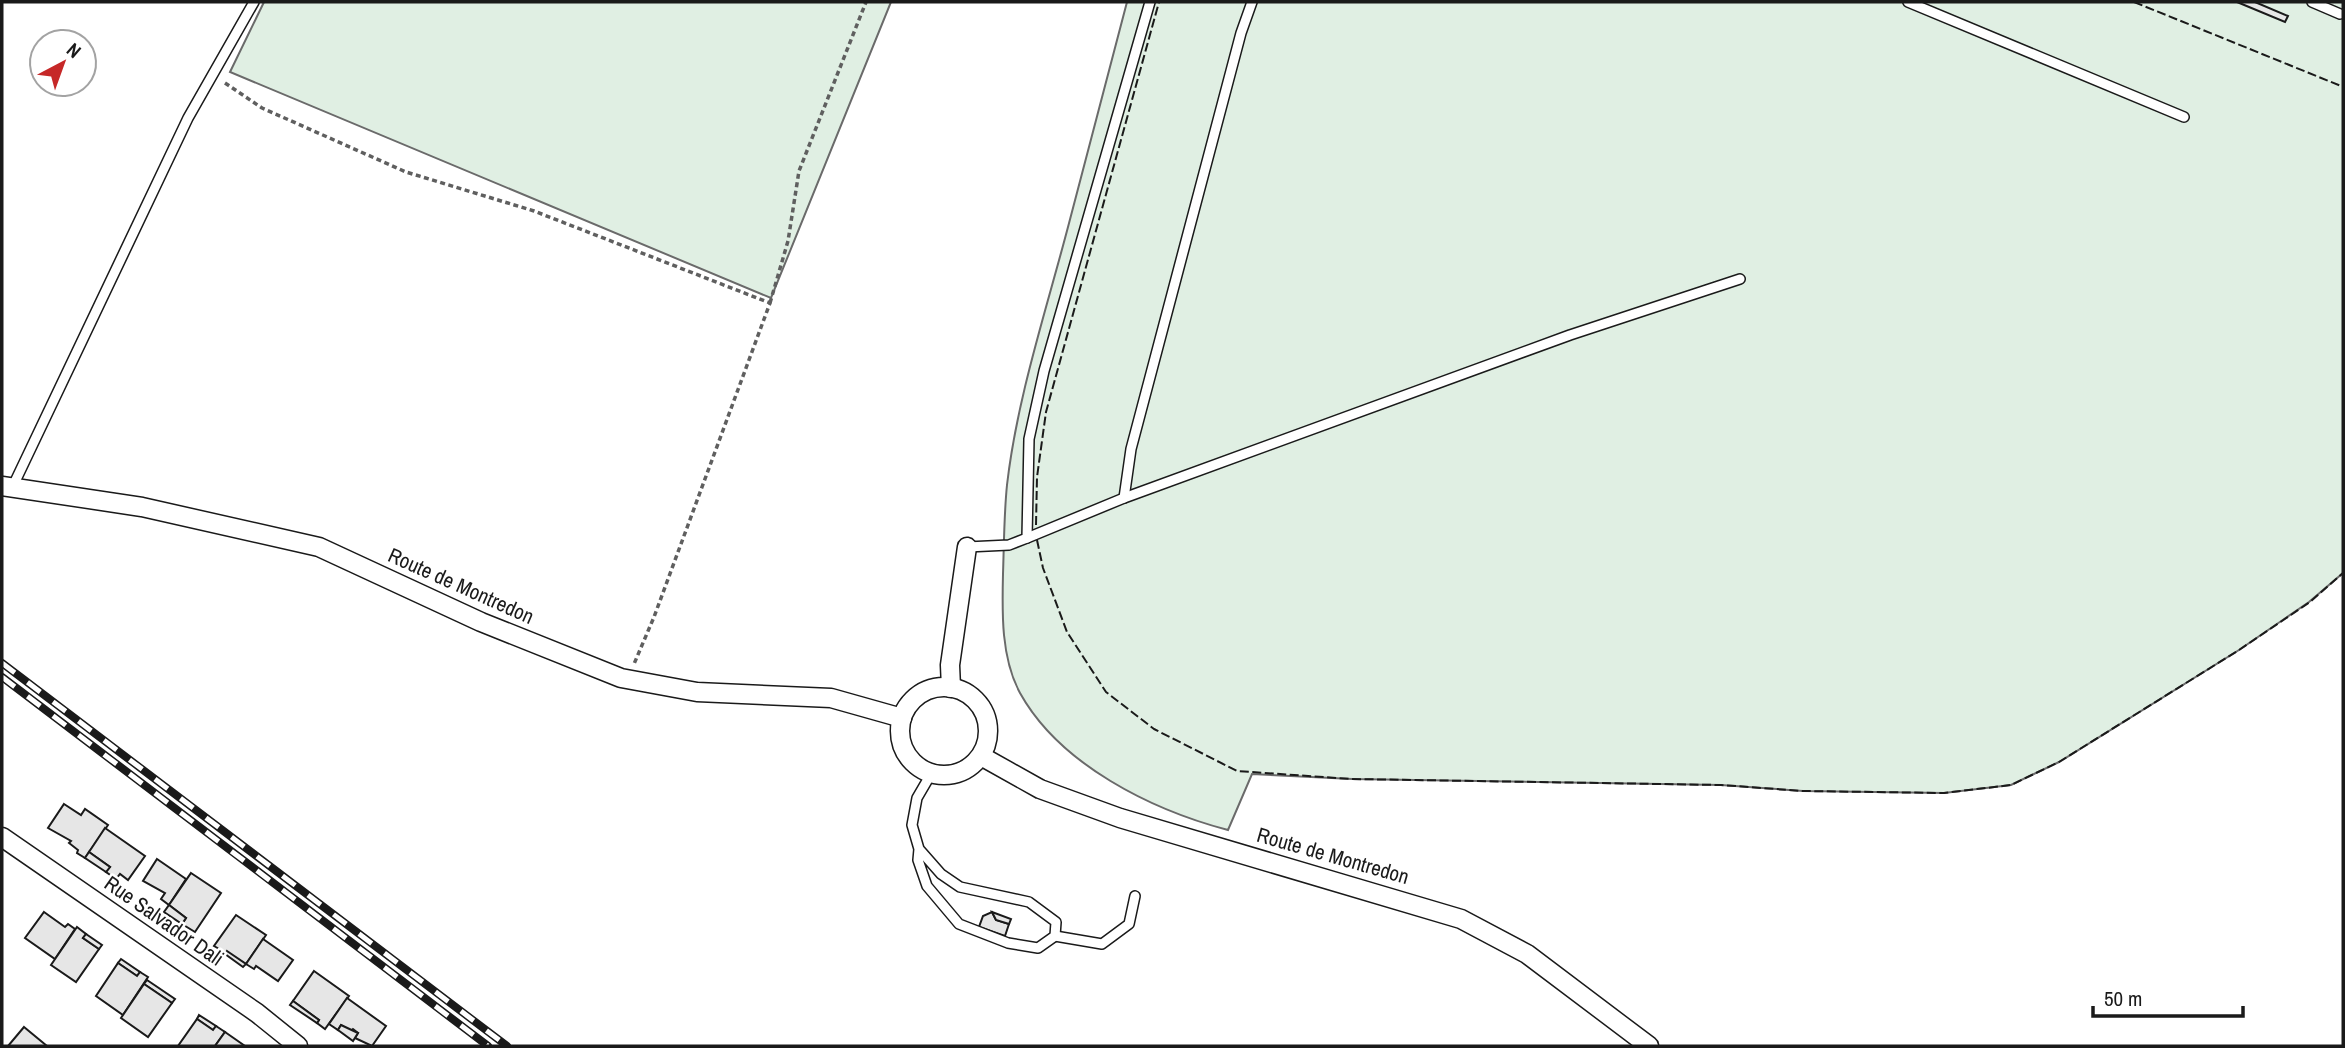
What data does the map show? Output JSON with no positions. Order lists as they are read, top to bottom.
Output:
{
  "streets": {
    "street": ["Route de Montredon", "Rue Salvador Dali"]
  },
  "scale_bar": "50 m",
  "north": "top right"
}
